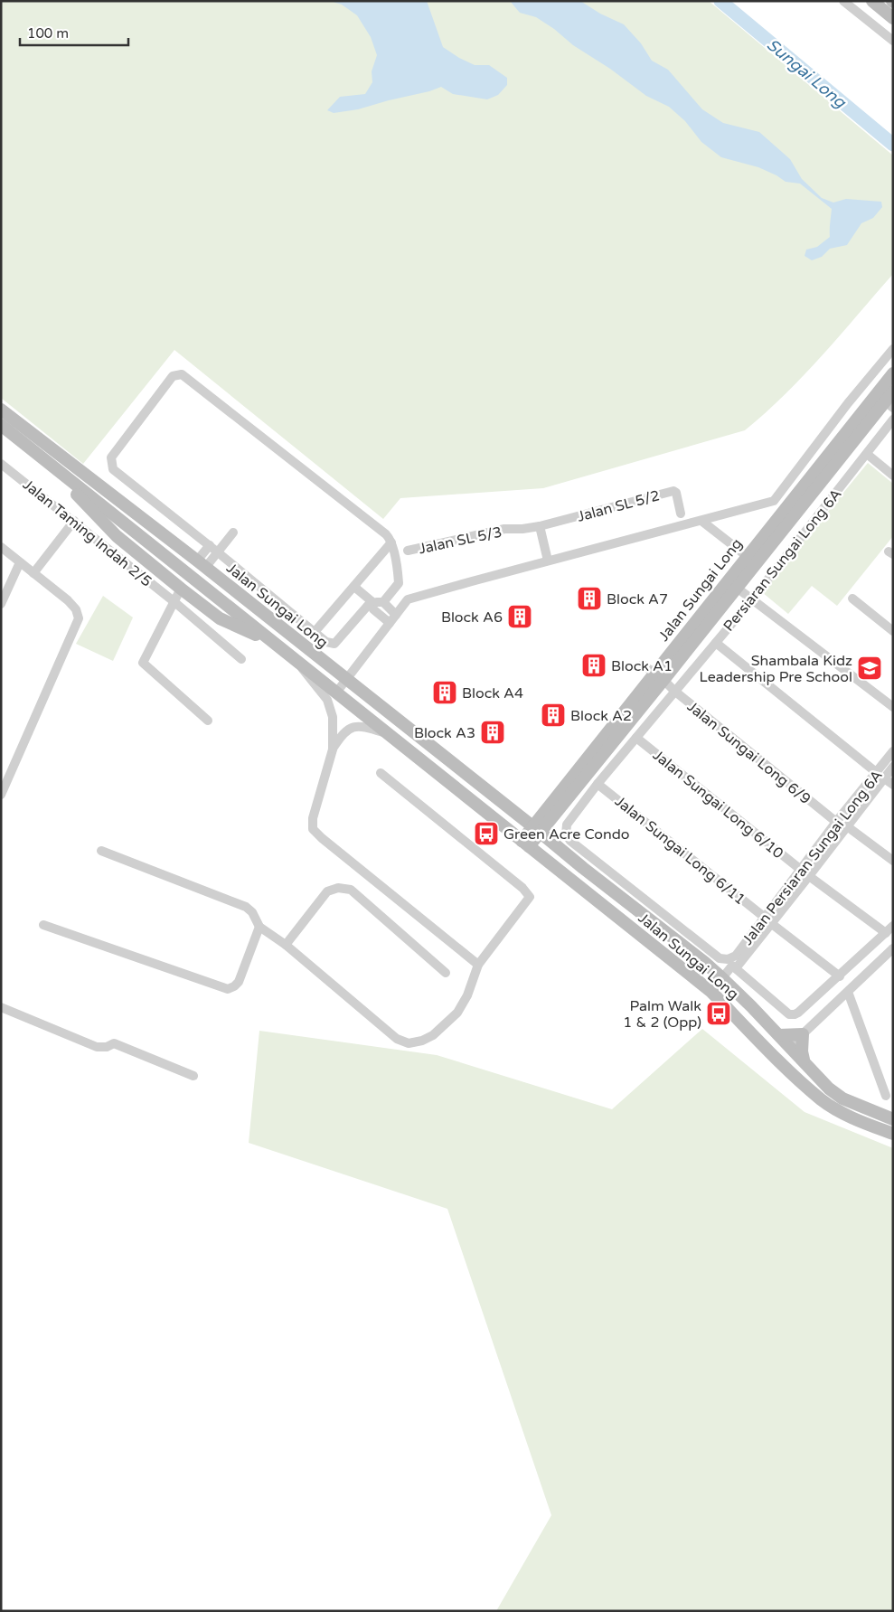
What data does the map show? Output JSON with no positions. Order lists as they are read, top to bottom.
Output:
{
  "streets": {
    "street": [
      "Jalan SL 5/2",
      "Jalan Taming Indah 2/5",
      "Jalan SL 5/3",
      "Persiaran Sungai Long 6A",
      "Jalan Sungai Long",
      "Jalan Sungai Long 6/9",
      "Jalan Sungai Long 6/10",
      "Jalan Sungai Long 6/11",
      "Jalan Persiaran Sungai Long 6A"
    ]
  },
  "crossings": [
    ["Jalan SL 5/2", "Jalan SL 5/3"],
    ["Persiaran Sungai Long 6A", "Jalan Sungai Long 6/9"],
    ["Persiaran Sungai Long 6A", "Jalan Sungai Long 6/10"],
    ["Persiaran Sungai Long 6A", "Jalan Sungai Long 6/11"],
    ["Persiaran Sungai Long 6A", "Jalan Persiaran Sungai Long 6A"],
    ["Jalan Sungai Long", "Jalan Sungai Long 6/9"],
    ["Jalan Sungai Long 6/9", "Jalan Persiaran Sungai Long 6A"],
    ["Jalan Sungai Long 6/10", "Jalan Persiaran Sungai Long 6A"],
    ["Jalan Sungai Long 6/11", "Jalan Persiaran Sungai Long 6A"]
  ],
  "water": ["Sungai Long"],
  "places": {
    "building": [
      "Block A7",
      "Block A6",
      "Block A1",
      "Block A4",
      "Block A2",
      "Block A3"
    ],
    "school or university": ["Shambala Kidz Leadership Pre School"],
    "bus stop": ["Green Acre Condo", "Palm Walk 1 & 2 (Opp)"]
  },
  "scale_bar": "100 m"
}
